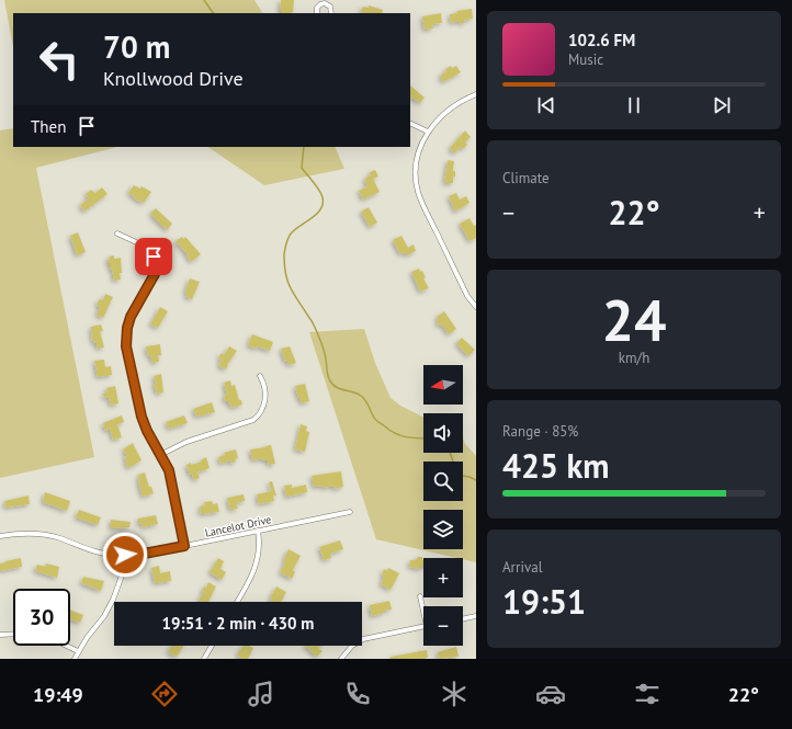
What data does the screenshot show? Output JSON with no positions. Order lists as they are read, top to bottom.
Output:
{
  "streets": {
    "street": ["Lancelot Drive"]
  },
  "north": "left",
  "page": {
    "turn": ["70 m", "Knollwood Drive"],
    "song": ["102.6 FM", "Music"],
    "then": "Then",
    "tile": [
      "Climate",
      ["24", "km/h"],
      ["Range · 85%", "425 km"],
      ["Arrival", "19:51"]
    ],
    "heat": ["−", "22°", "+"],
    "map_buttons": ["+", "−"],
    "limit": "30",
    "trip": "19:51 · 2 min · 430 m",
    "tabs": ["19:49", "22°"]
  }
}
